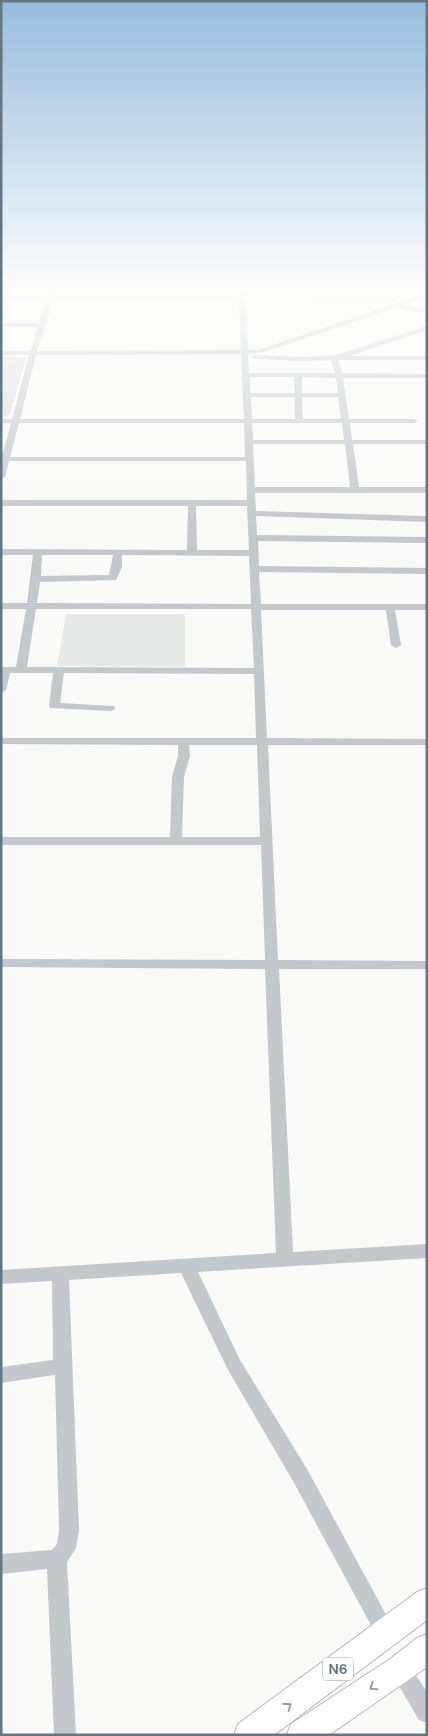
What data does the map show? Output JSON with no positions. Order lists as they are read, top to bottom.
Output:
{
  "streets": {
    "highway": ["N6"]
  }
}
